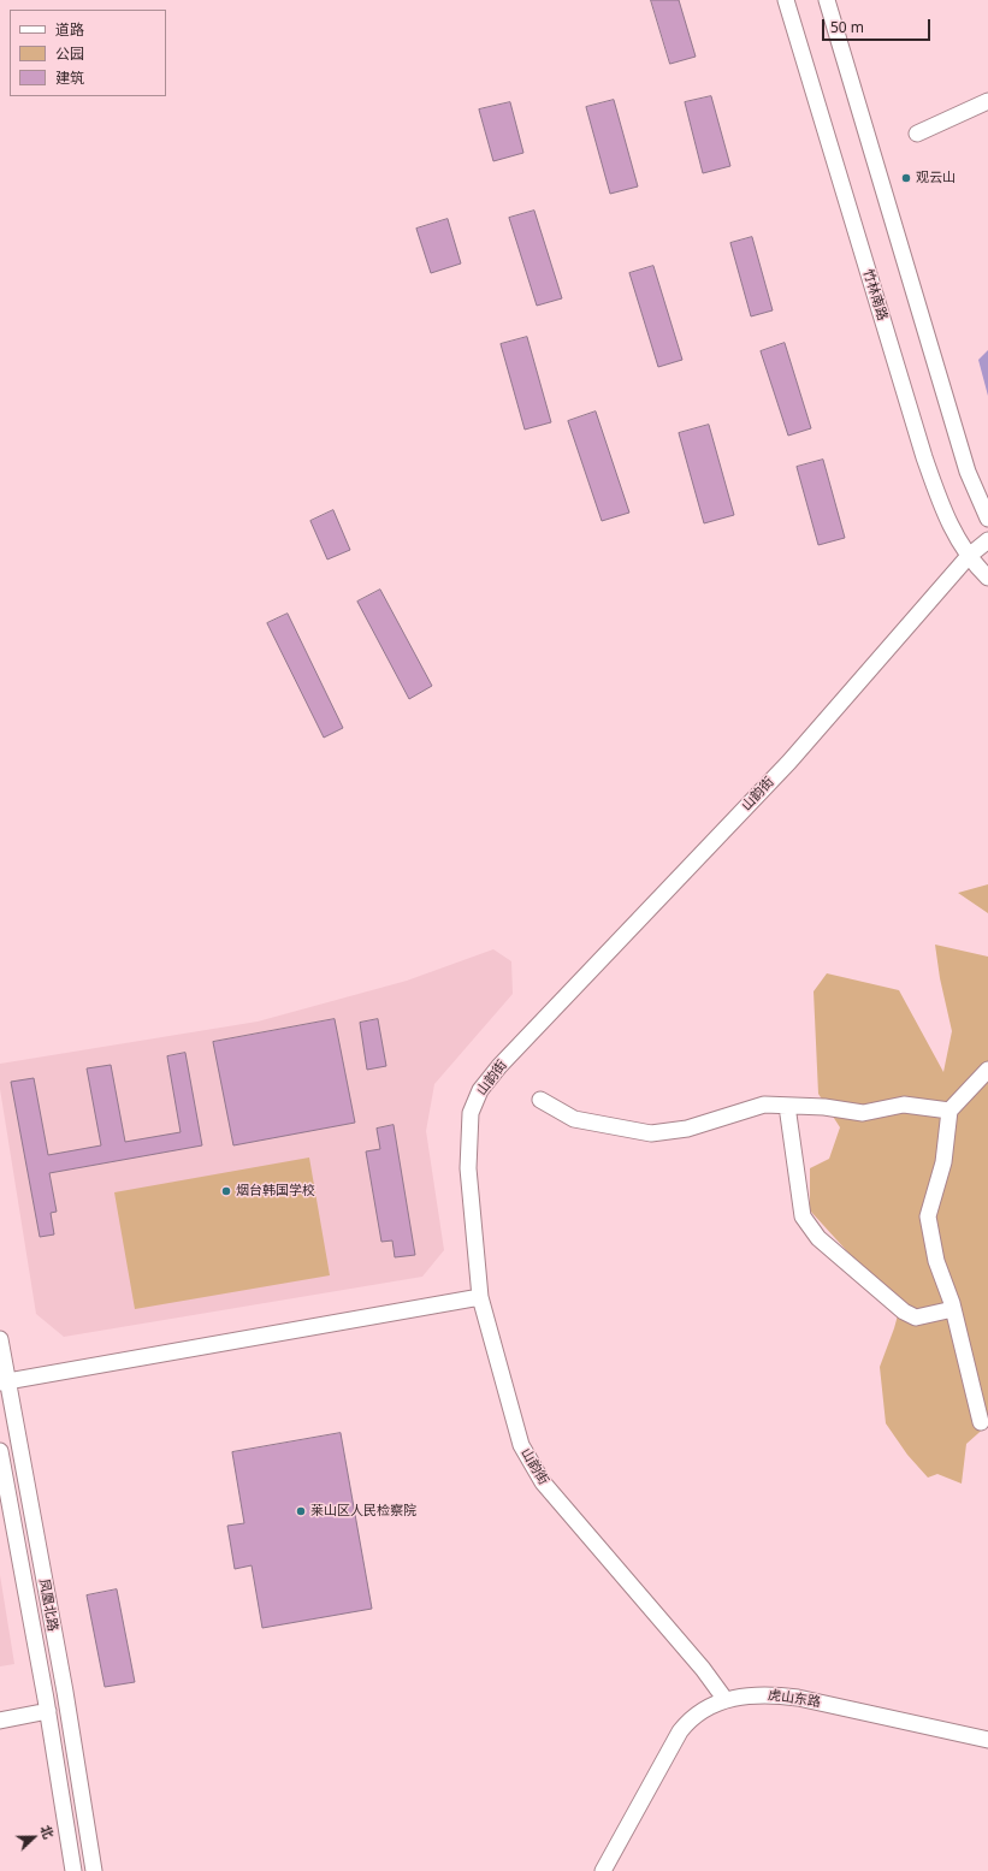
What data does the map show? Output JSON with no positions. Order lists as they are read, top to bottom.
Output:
{
  "streets": {
    "street": [
      "竹林南路",
      "山韵街",
      "凤凰北路",
      "虎山东路"
    ]
  },
  "crossings": [
    ["竹林南路", "山韵街"],
    ["山韵街", "虎山东路"]
  ],
  "places": ["观云山", "烟台韩国学校", "莱山区人民检察院"],
  "legend": ["道路", "公园", "建筑"],
  "scale_bar": "50 m",
  "north": "right"
}
